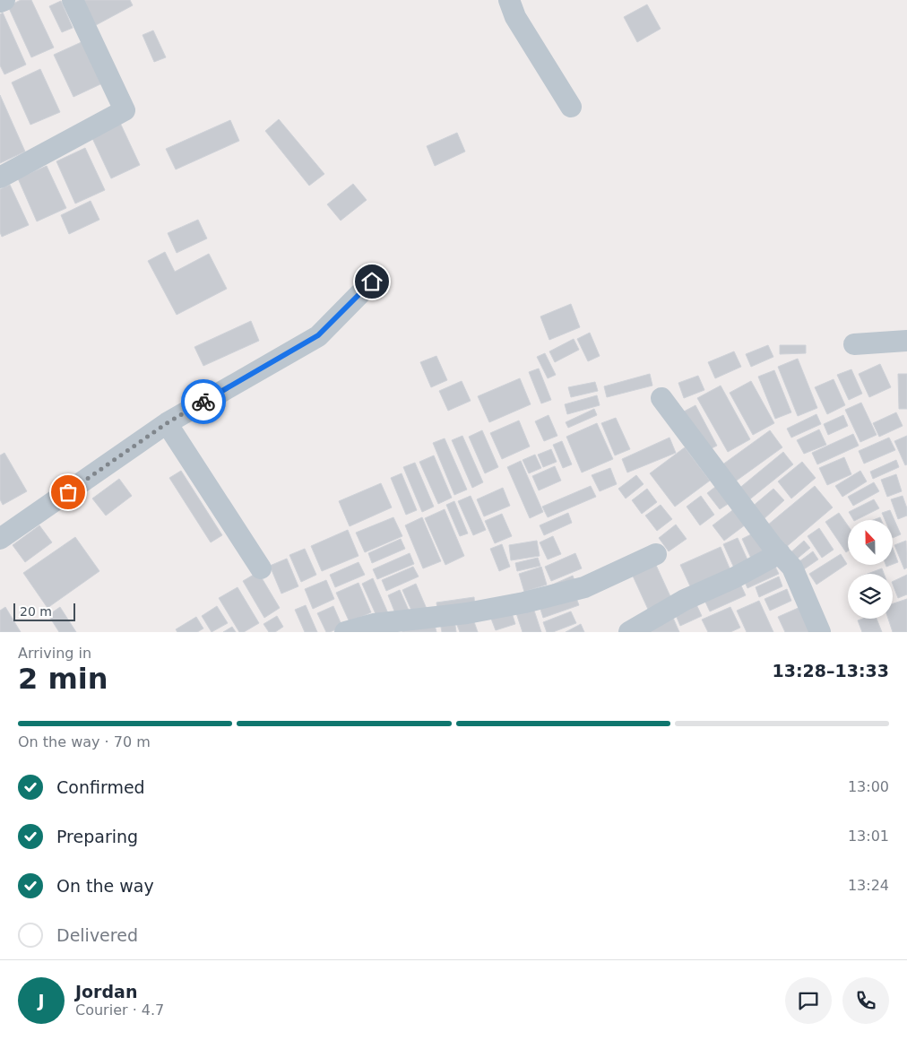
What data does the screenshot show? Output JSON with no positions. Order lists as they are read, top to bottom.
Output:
{
  "scale_bar": "20 m",
  "north": "top",
  "page": {
    "scale": "20 m",
    "heading": ["2 min", "Arriving in", "13:28–13:33"],
    "panel": ["Jordan", "Courier · 4.7"],
    "bar": "On the way · 70 m",
    "list": [
      ["Confirmed", "13:00"],
      ["Preparing", "13:01"],
      ["On the way", "13:24"],
      "Delivered"
    ],
    "round": "J"
  }
}
